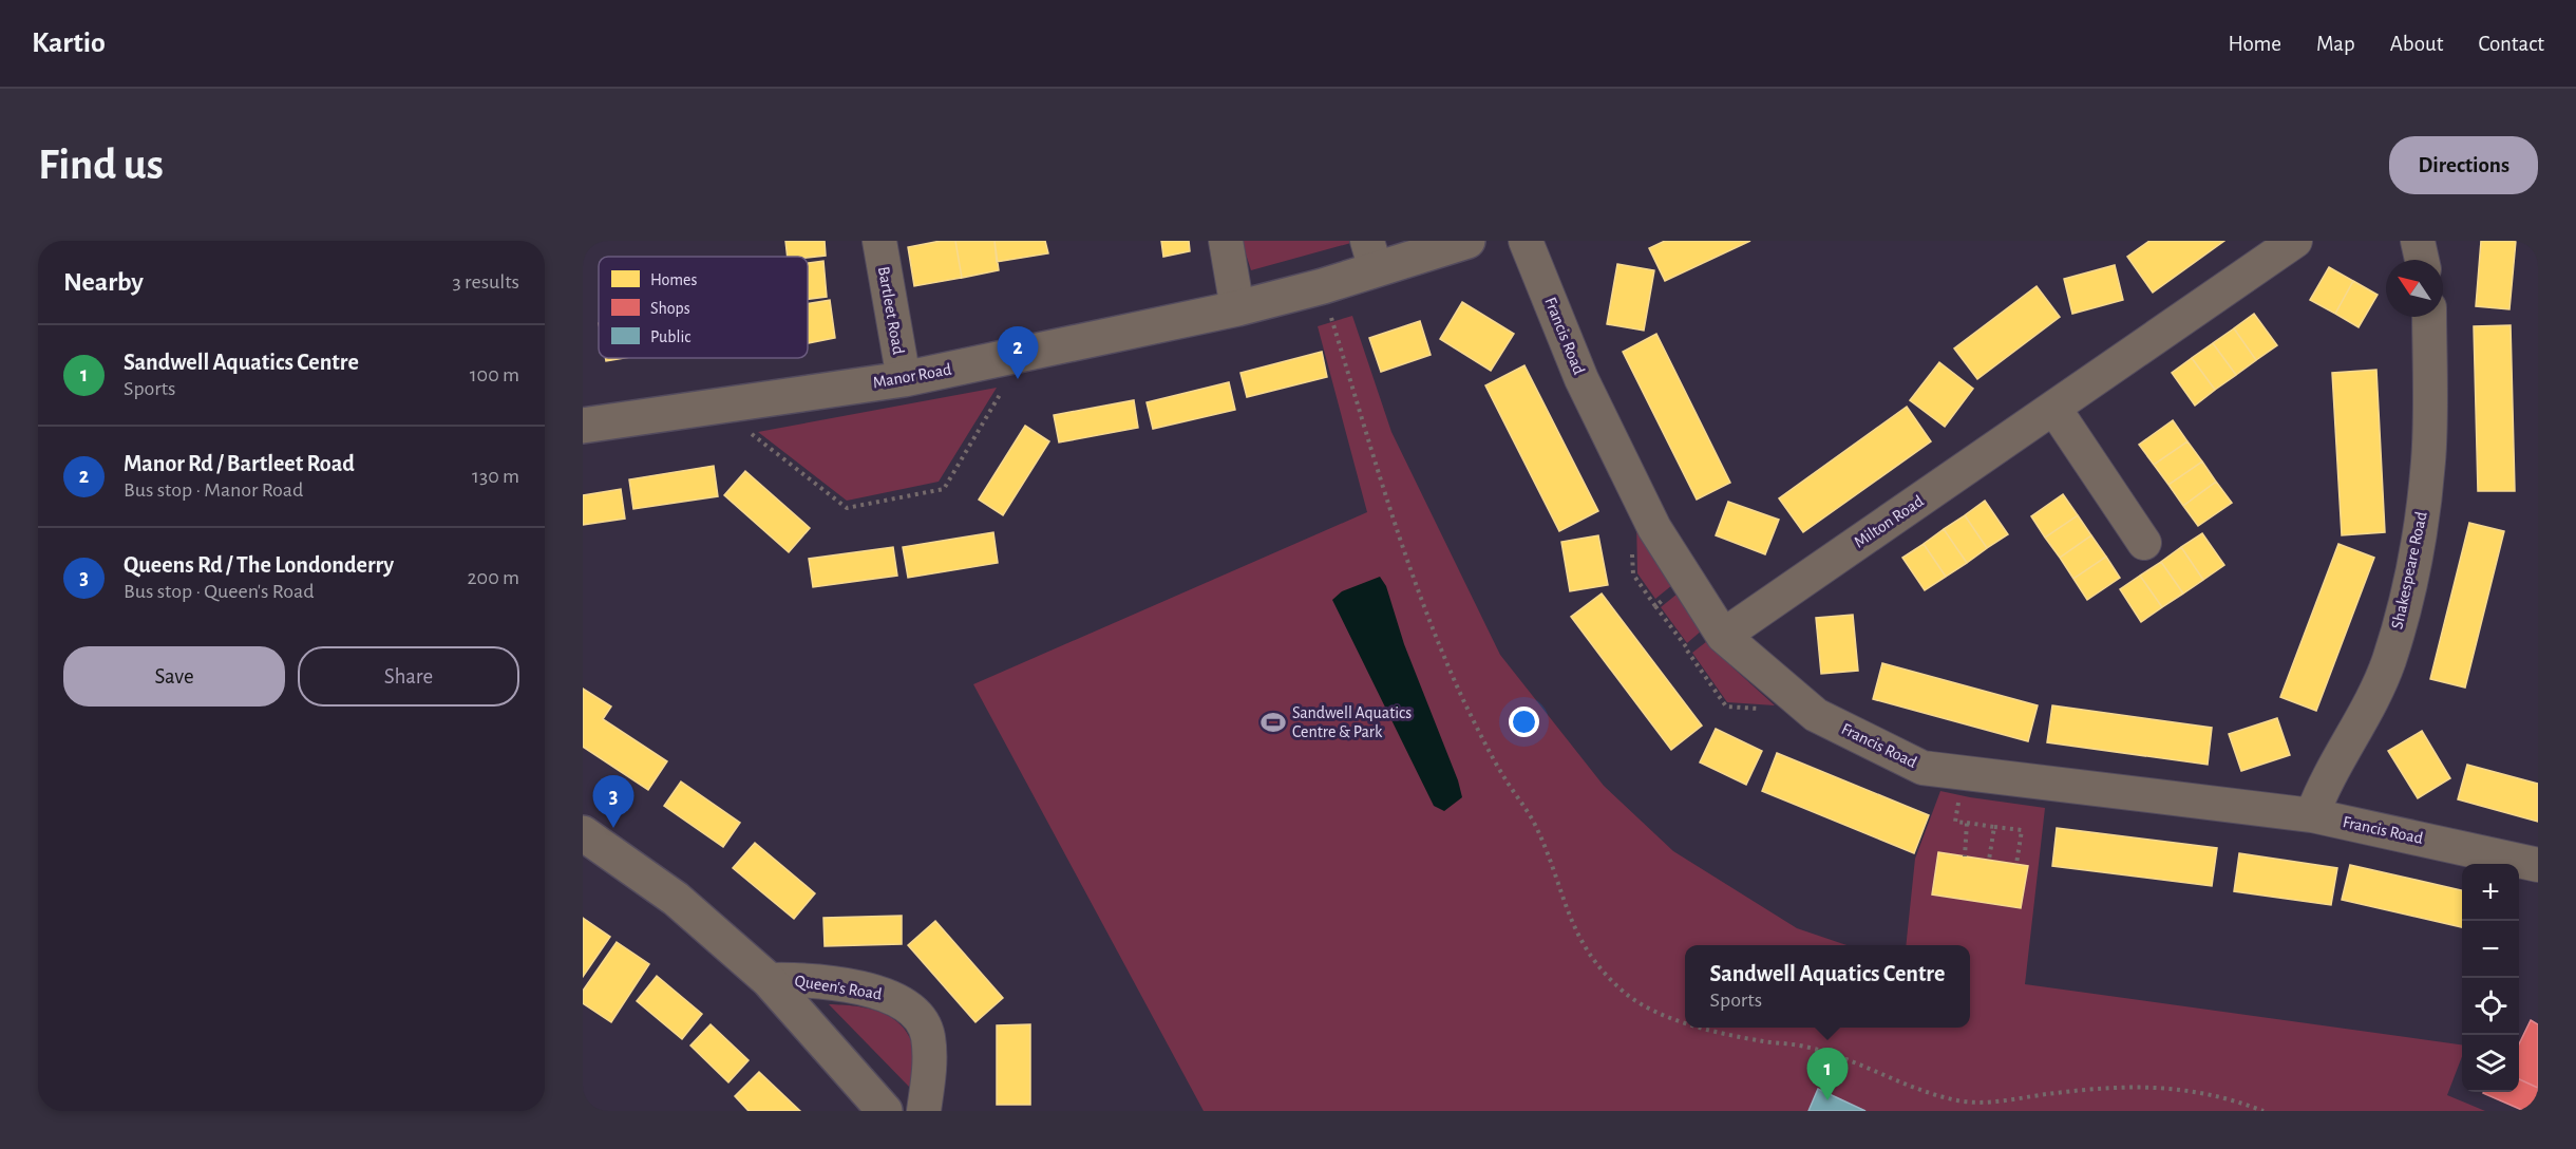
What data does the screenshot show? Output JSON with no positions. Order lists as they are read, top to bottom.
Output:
{
  "streets": {
    "street": [
      "Bartleet Road",
      "Francis Road",
      "Manor Road",
      "Milton Road",
      "Shakespeare Road",
      "Queen's Road"
    ]
  },
  "crossings": [
    ["Bartleet Road", "Manor Road"],
    ["Francis Road", "Milton Road"],
    ["Francis Road", "Shakespeare Road"]
  ],
  "places": {
    "sports": ["Sandwell Aquatics Centre & Park"]
  },
  "legend": ["Homes", "Shops", "Public"],
  "north": "top left",
  "page": {
    "header": "Kartio",
    "nav": [
      "Home",
      "Map",
      "About",
      "Contact"
    ],
    "buttons": [
      "Directions",
      ["Save", "Share"]
    ],
    "title": "Find us",
    "heading": ["Nearby", "3 results"],
    "list": [
      {
        "mark": "1",
        "name": "Sandwell Aquatics Centre",
        "note": "Sports",
        "value": "100 m"
      },
      {
        "mark": "2",
        "name": "Manor Rd / Bartleet Road",
        "note": "Bus stop · Manor Road",
        "value": "130 m"
      },
      {
        "mark": "3",
        "name": "Queens Rd / The Londonderry",
        "note": "Bus stop · Queen's Road",
        "value": "200 m"
      }
    ],
    "pins": ["2", "3", "1"],
    "map_buttons": ["+", "−"],
    "popup": ["Sandwell Aquatics Centre", "Sports"]
  }
}
